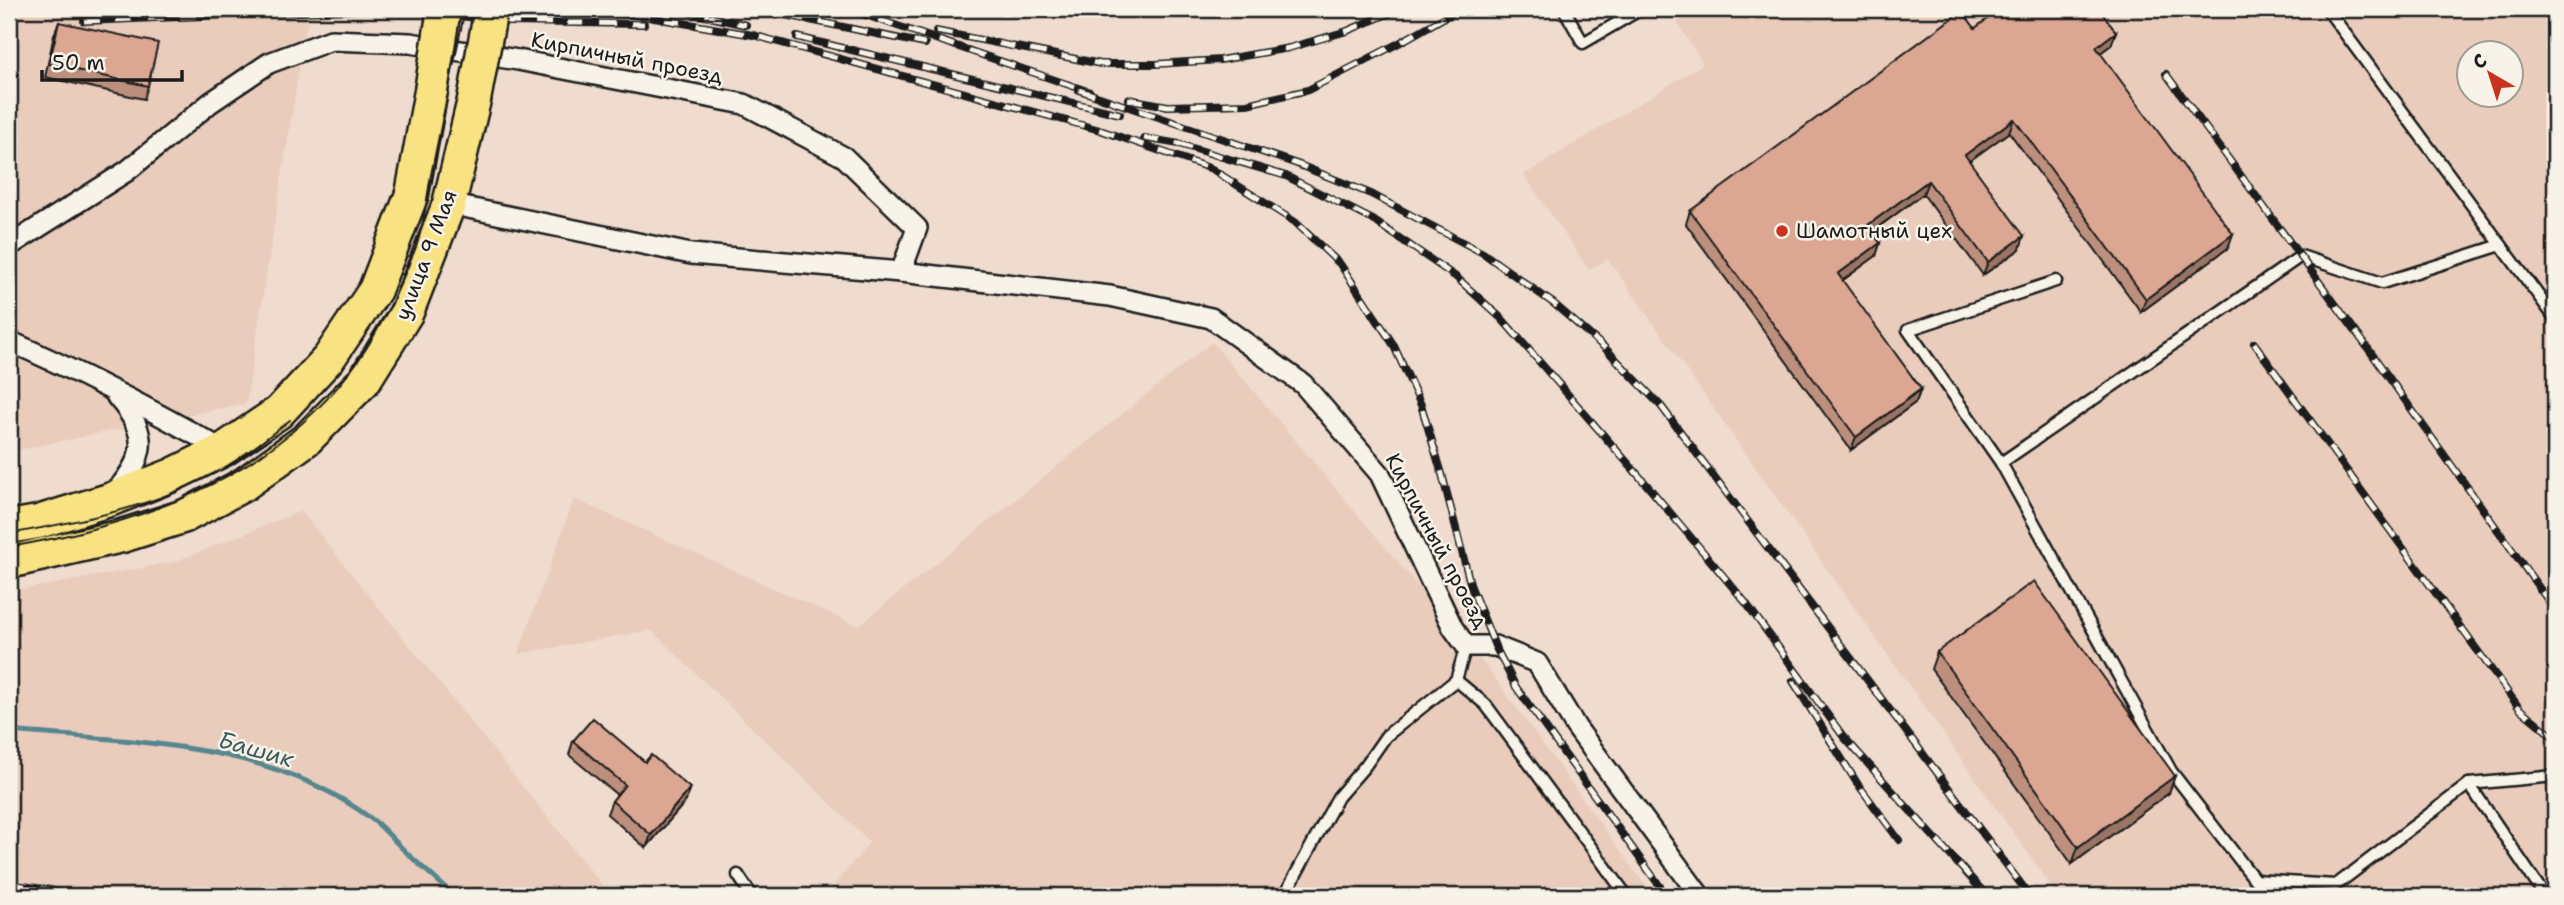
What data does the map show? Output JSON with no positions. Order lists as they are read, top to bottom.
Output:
{
  "streets": {
    "main road": ["улица 9 Мая"],
    "street": ["Кирпичный проезд"]
  },
  "crossings": [
    ["Кирпичный проезд", "улица 9 Мая"]
  ],
  "water": ["Башик"],
  "places": ["Шамотный цех"],
  "scale_bar": "50 m",
  "north": "top left"
}
